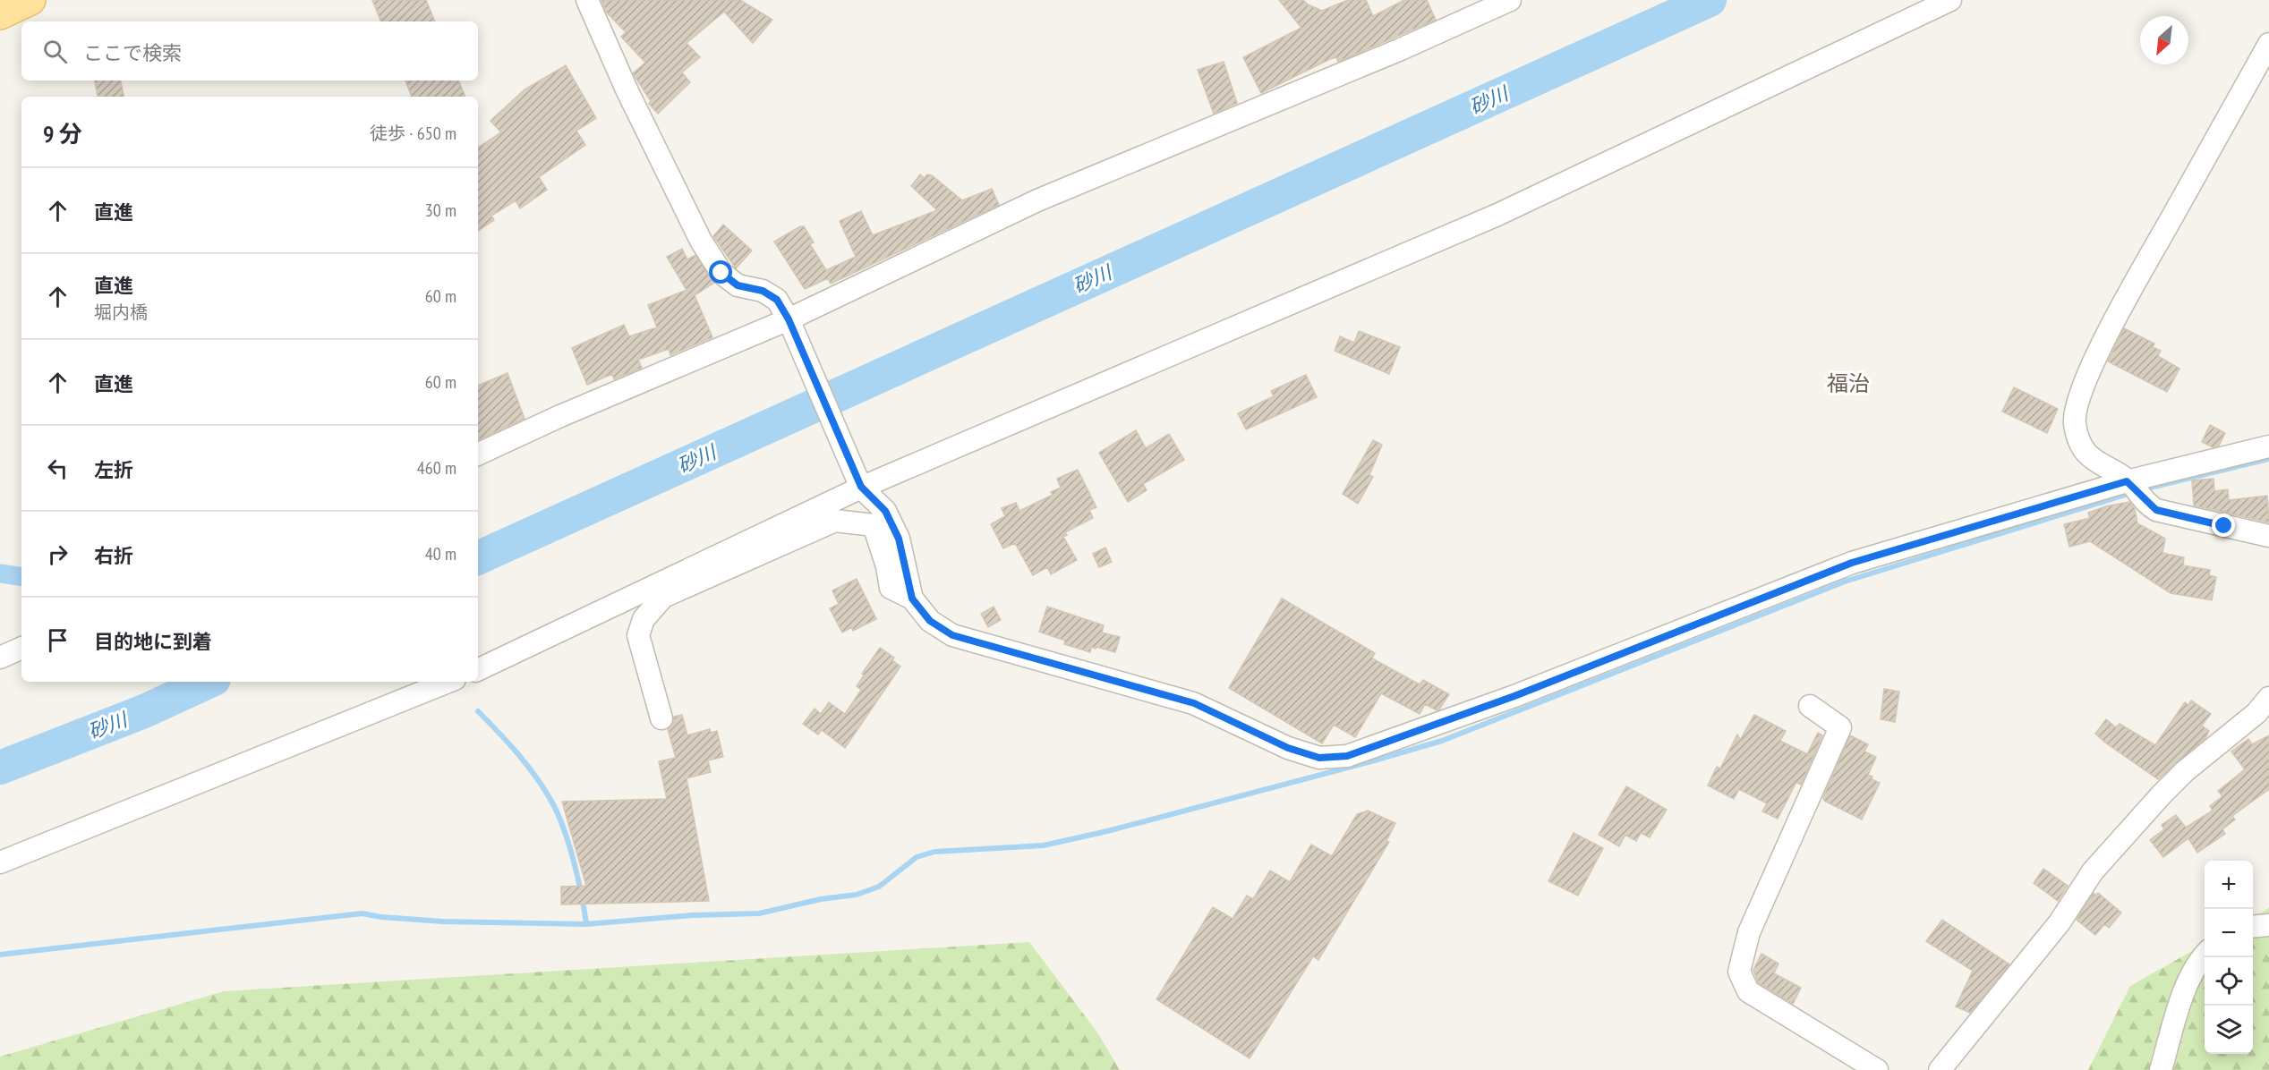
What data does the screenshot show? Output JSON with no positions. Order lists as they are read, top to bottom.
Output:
{
  "districts": ["福治"],
  "water": ["砂川"],
  "north": "bottom left",
  "page": {
    "search": "ここで検索",
    "heading": ["9 分", "徒歩 · 650 m"],
    "list": [
      ["直進", "30 m"],
      ["直進", "堀内橋", "60 m"],
      ["直進", "60 m"],
      ["左折", "460 m"],
      ["右折", "40 m"],
      "目的地に到着"
    ],
    "map_buttons": ["+", "−"]
  }
}
